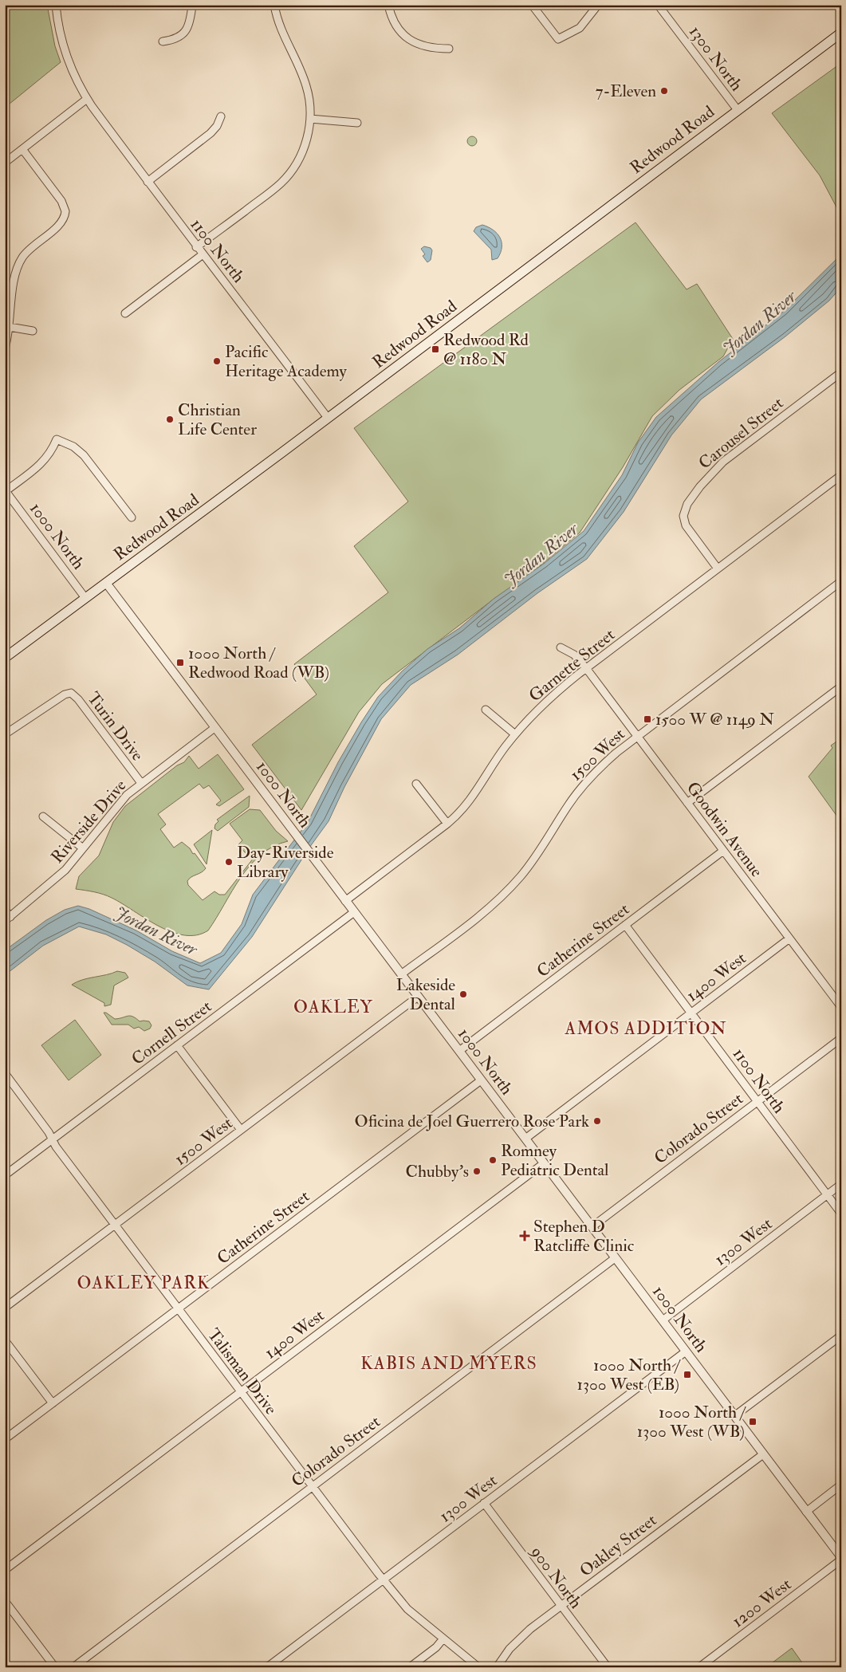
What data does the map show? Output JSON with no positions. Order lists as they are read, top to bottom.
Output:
{
  "streets": {
    "main road": ["Redwood Road"],
    "street": [
      "1300 North",
      "1100 North",
      "Carousel Street",
      "1000 North",
      "Garnette Street",
      "Turin Drive",
      "1500 West",
      "Riverside Drive",
      "Goodwin Avenue",
      "Catherine Street",
      "1400 West",
      "Cornell Street",
      "Colorado Street",
      "1300 West",
      "Talisman Drive",
      "Oakley Street",
      "900 North",
      "1200 West"
    ]
  },
  "crossings": [
    ["1300 North", "Redwood Road"],
    ["Redwood Road", "1100 North"],
    ["Redwood Road", "1000 North"],
    ["1100 North", "Catherine Street"],
    ["1100 North", "1400 West"],
    ["1100 North", "Colorado Street"],
    ["1100 North", "1300 West"],
    ["Carousel Street", "Garnette Street"],
    ["1000 North", "Garnette Street"],
    ["1000 North", "1500 West"],
    ["1000 North", "Riverside Drive"],
    ["1000 North", "Catherine Street"],
    ["1000 North", "1400 West"],
    ["1000 North", "Cornell Street"],
    ["1000 North", "Colorado Street"],
    ["1000 North", "1300 West"],
    ["1000 North", "Oakley Street"],
    ["1000 North", "1200 West"],
    ["Garnette Street", "Goodwin Avenue"],
    ["Turin Drive", "Riverside Drive"],
    ["1500 West", "Goodwin Avenue"],
    ["1500 West", "Talisman Drive"],
    ["Goodwin Avenue", "Catherine Street"],
    ["Goodwin Avenue", "1400 West"],
    ["Catherine Street", "Talisman Drive"],
    ["1400 West", "Talisman Drive"],
    ["Cornell Street", "Talisman Drive"],
    ["Colorado Street", "Talisman Drive"],
    ["1300 West", "Talisman Drive"],
    ["1300 West", "900 North"],
    ["Oakley Street", "900 North"]
  ],
  "districts": [
    "OAKLEY",
    "AMOS ADDITION",
    "OAKLEY PARK",
    "KABIS AND MYERS"
  ],
  "water": ["Jordan River"],
  "places": {
    "other": [
      "7-Eleven",
      "Pacific Heritage Academy",
      "Christian Life Center",
      "Day-Riverside Library",
      "Lakeside Dental",
      "Oficina de Joel Guerrero Rose Park",
      "Romney Pediatric Dental",
      "Chubby's"
    ],
    "transit": [
      "Redwood Rd @ 1180 N",
      "1000 North / Redwood Road (WB)",
      "1500 W @ 1149 N",
      "1000 North / 1300 West (EB)",
      "1000 North / 1300 West (WB)"
    ],
    "health": ["Stephen D Ratcliffe Clinic"]
  }
}
